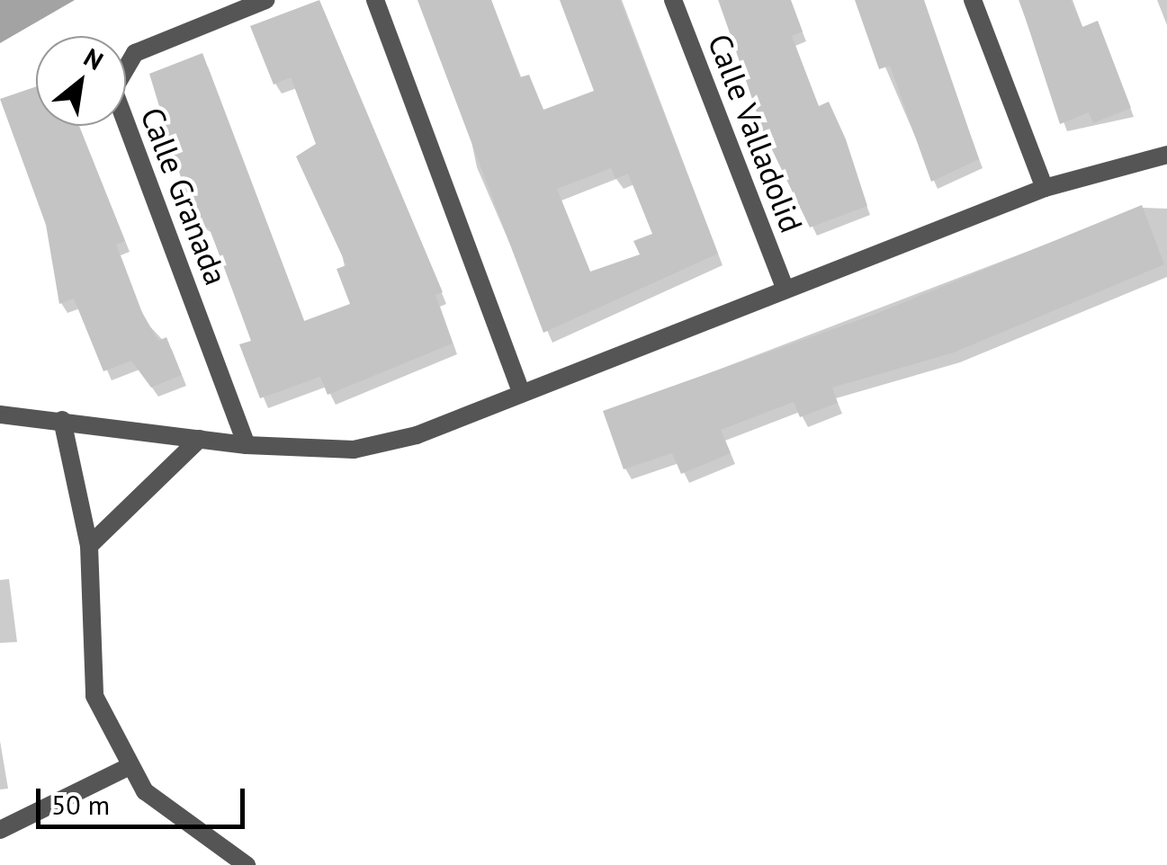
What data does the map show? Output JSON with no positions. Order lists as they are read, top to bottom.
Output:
{
  "streets": {
    "street": ["Calle Valladolid", "Calle Granada"]
  },
  "scale_bar": "50 m",
  "north": "top right"
}
